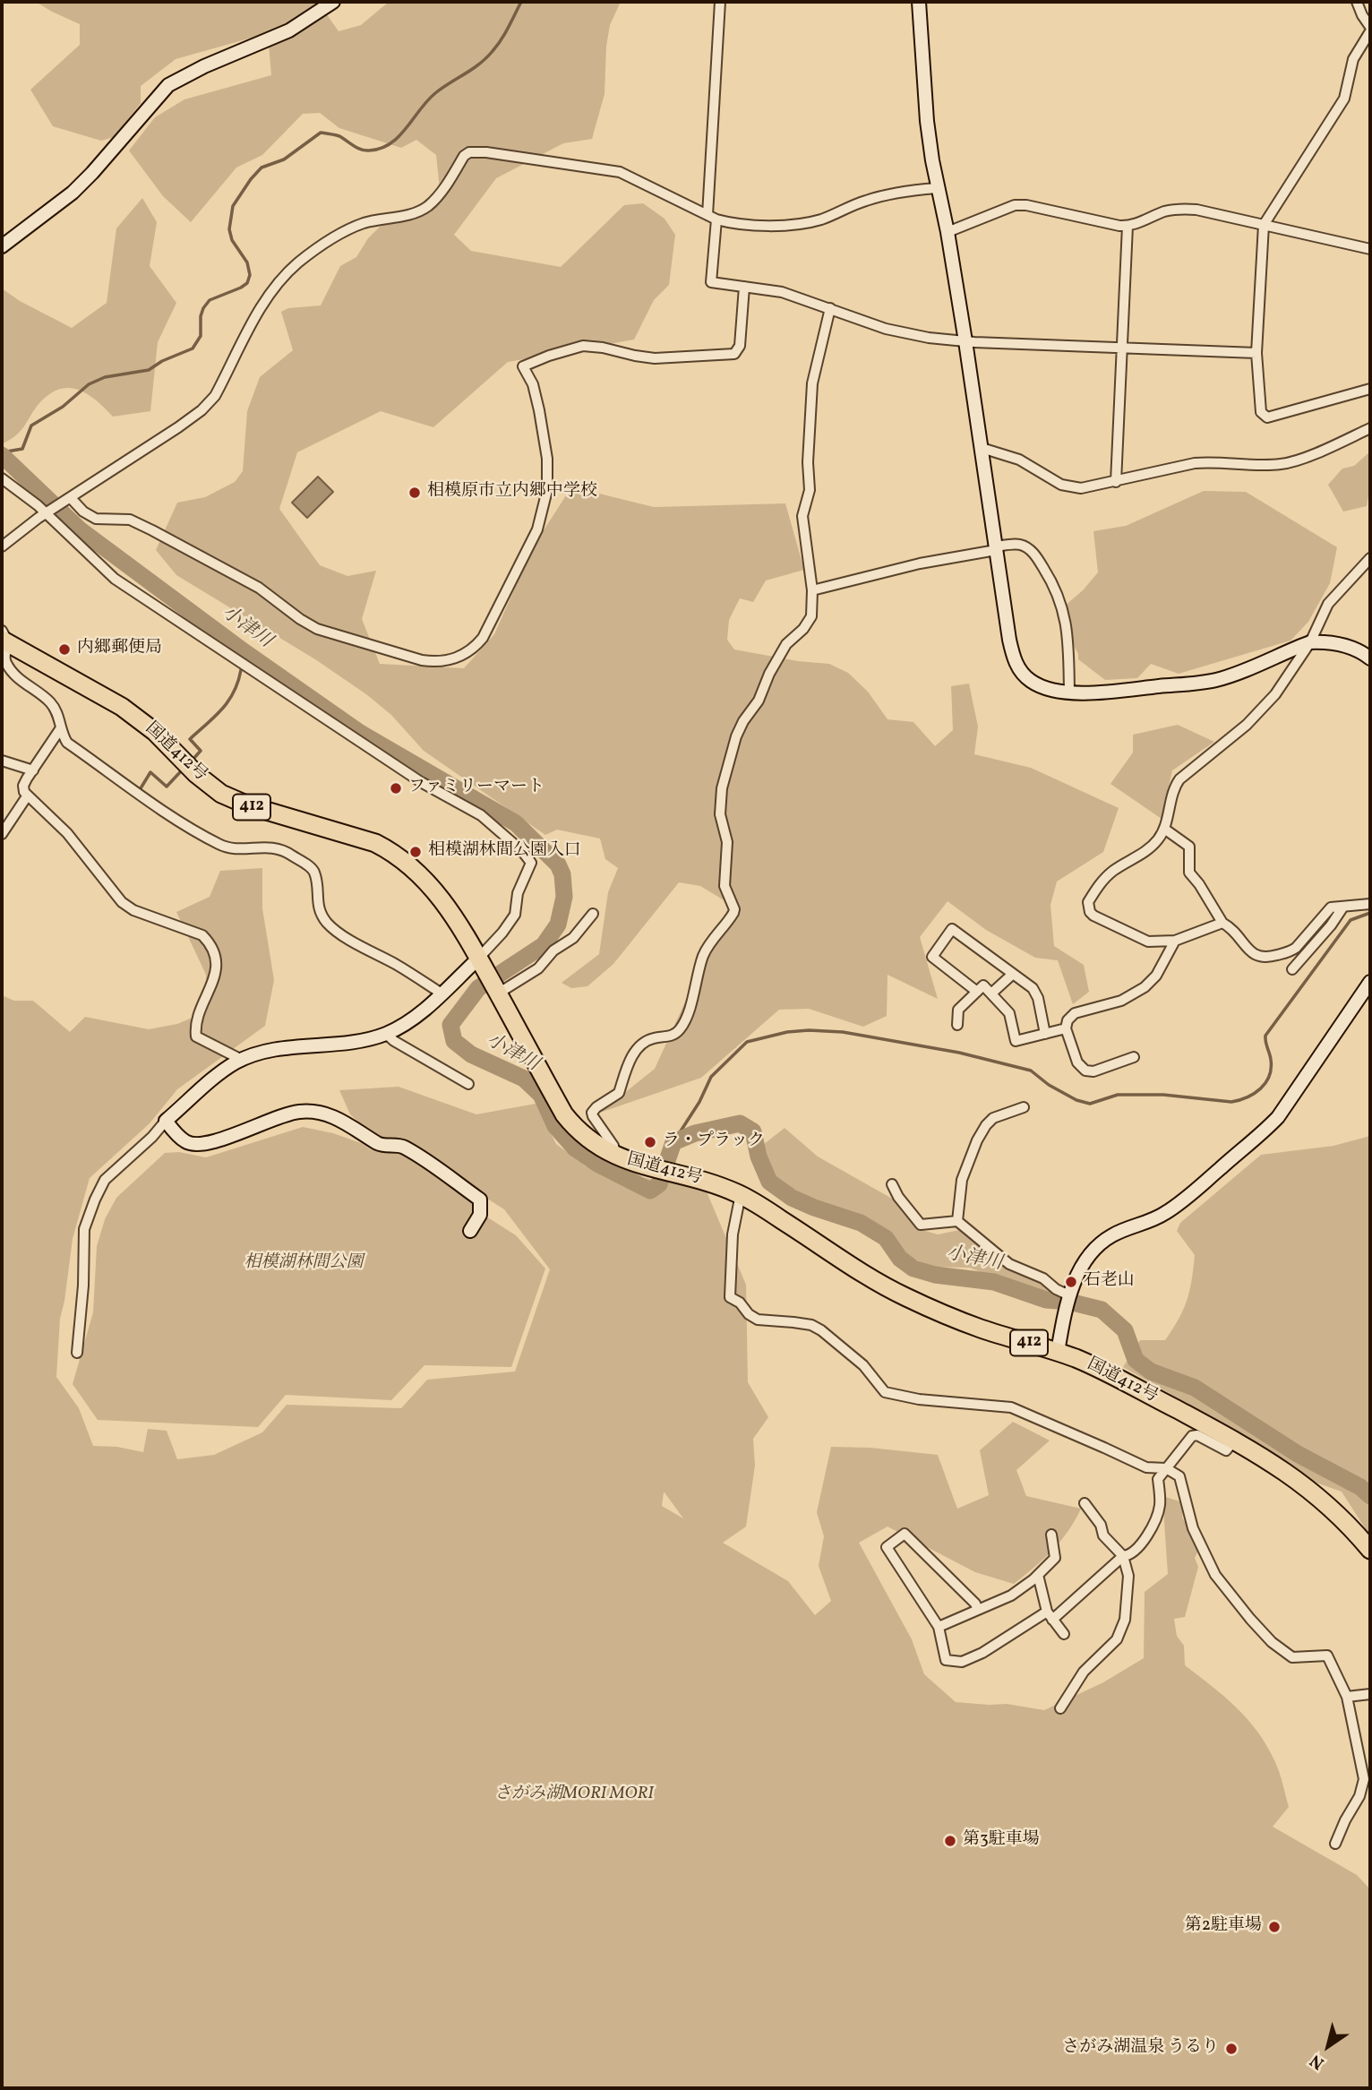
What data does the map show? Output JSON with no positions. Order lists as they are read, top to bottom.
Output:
{
  "streets": {
    "highway": ["国道412号", "412"]
  },
  "water": ["小津川"],
  "parks": ["相模湖林間公園", "さがみ湖MORI MORI"],
  "places": [
    "相模原市立内郷中学校",
    "内郷郵便局",
    "ファミリーマート",
    "相模湖林間公園入口",
    "ラ・プラック",
    "石老山",
    "第3駐車場",
    "第2駐車場",
    "さがみ湖温泉 うるり"
  ],
  "north": "bottom left"
}
